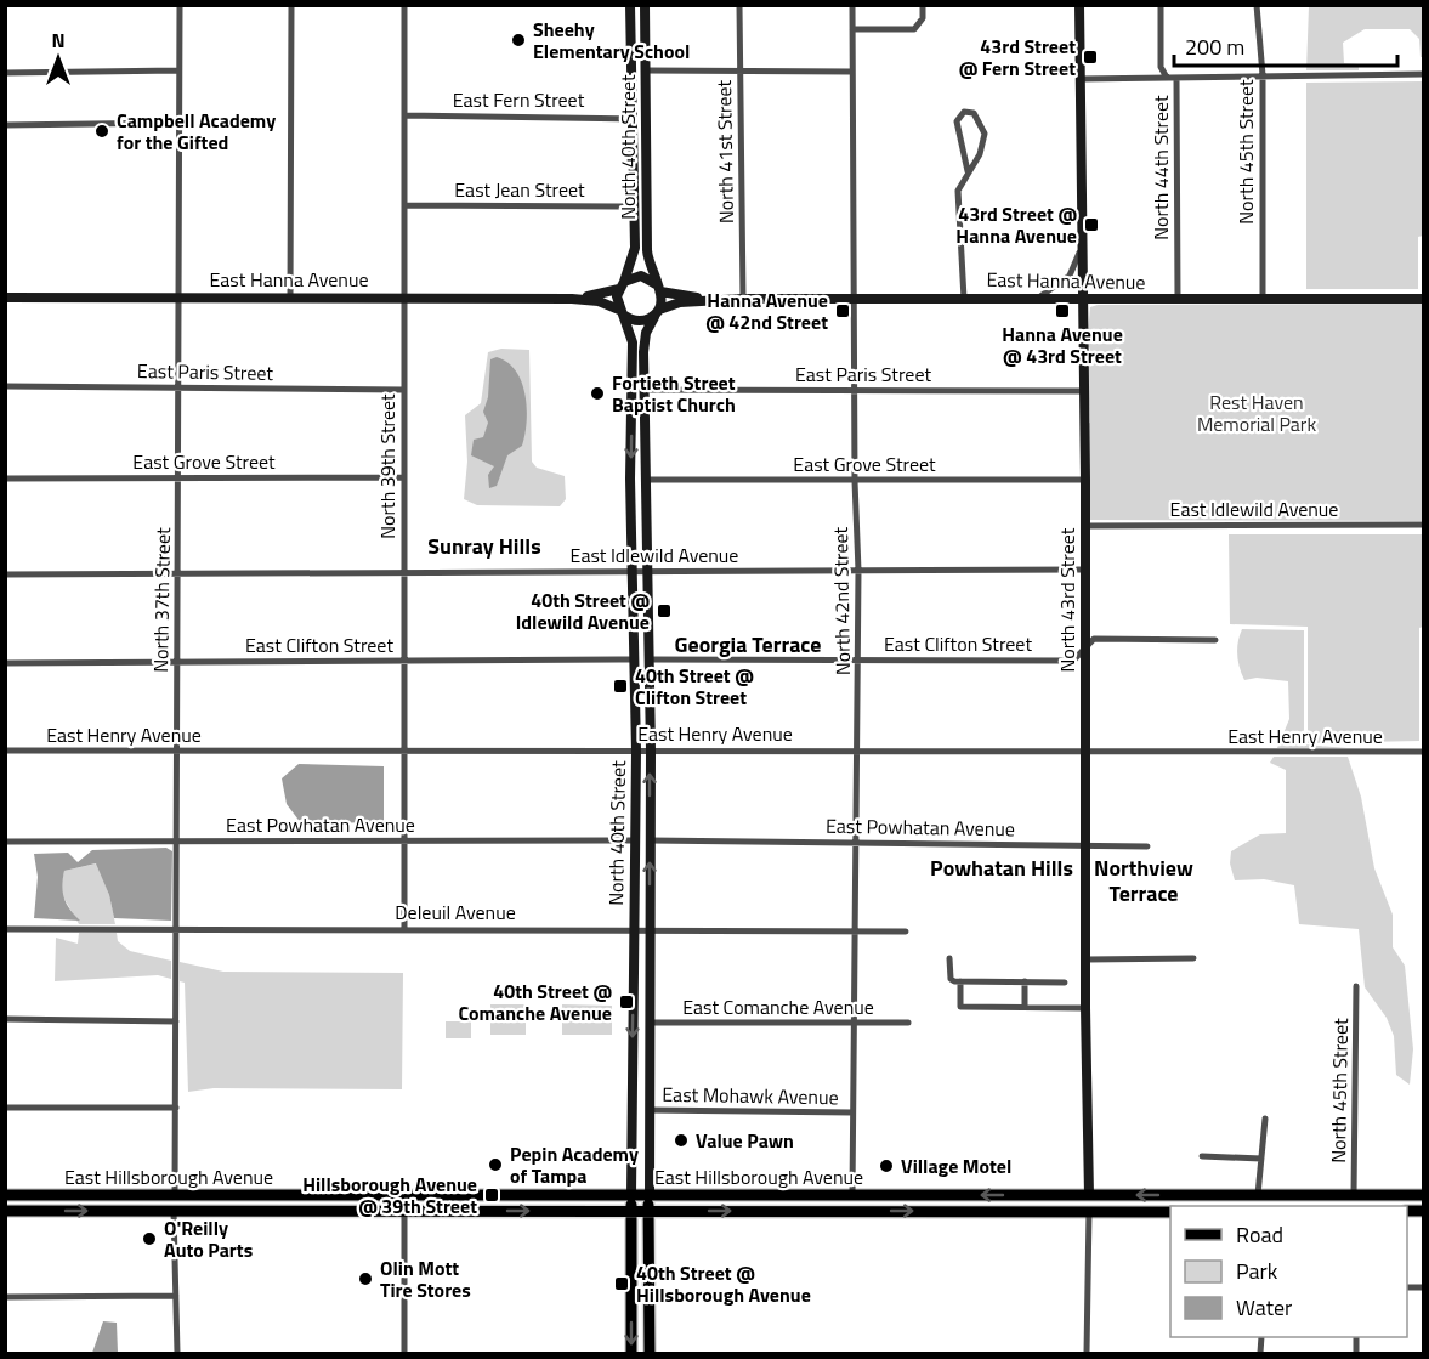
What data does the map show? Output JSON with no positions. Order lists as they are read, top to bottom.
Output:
{
  "streets": {
    "main road": ["North 40th Street", "East Hillsborough Avenue"],
    "street": [
      "East Fern Street",
      "North 41st Street",
      "North 45th Street",
      "North 44th Street",
      "East Jean Street",
      "East Hanna Avenue",
      "East Paris Street",
      "East Grove Street",
      "North 39th Street",
      "East Idlewild Avenue",
      "North 37th Street",
      "North 43rd Street",
      "North 42nd Street",
      "East Clifton Street",
      "East Henry Avenue",
      "East Powhatan Avenue",
      "Deleuil Avenue",
      "East Comanche Avenue",
      "East Mohawk Avenue"
    ]
  },
  "crossings": [
    ["East Fern Street", "North 40th Street"],
    ["East Fern Street", "North 39th Street"],
    ["North 40th Street", "East Jean Street"],
    ["North 40th Street", "East Hanna Avenue"],
    ["North 40th Street", "East Paris Street"],
    ["North 40th Street", "East Grove Street"],
    ["North 40th Street", "East Idlewild Avenue"],
    ["North 40th Street", "East Clifton Street"],
    ["North 40th Street", "East Henry Avenue"],
    ["North 40th Street", "East Powhatan Avenue"],
    ["North 40th Street", "Deleuil Avenue"],
    ["North 40th Street", "East Comanche Avenue"],
    ["North 40th Street", "East Mohawk Avenue"],
    ["North 40th Street", "East Hillsborough Avenue"],
    ["North 41st Street", "East Hanna Avenue"],
    ["North 45th Street", "East Hanna Avenue"],
    ["North 45th Street", "East Hillsborough Avenue"],
    ["North 44th Street", "East Hanna Avenue"],
    ["East Jean Street", "North 39th Street"],
    ["East Hanna Avenue", "North 39th Street"],
    ["East Hanna Avenue", "North 37th Street"],
    ["East Hanna Avenue", "North 43rd Street"],
    ["East Hanna Avenue", "North 42nd Street"],
    ["East Paris Street", "North 39th Street"],
    ["East Paris Street", "North 37th Street"],
    ["East Paris Street", "North 43rd Street"],
    ["East Paris Street", "North 42nd Street"],
    ["East Grove Street", "North 39th Street"],
    ["East Grove Street", "North 37th Street"],
    ["East Grove Street", "North 43rd Street"],
    ["East Grove Street", "North 42nd Street"],
    ["North 39th Street", "East Idlewild Avenue"],
    ["North 39th Street", "East Clifton Street"],
    ["North 39th Street", "East Henry Avenue"],
    ["North 39th Street", "East Powhatan Avenue"],
    ["North 39th Street", "Deleuil Avenue"],
    ["East Idlewild Avenue", "North 37th Street"],
    ["East Idlewild Avenue", "North 43rd Street"],
    ["East Idlewild Avenue", "North 42nd Street"],
    ["North 37th Street", "East Clifton Street"],
    ["North 37th Street", "East Henry Avenue"],
    ["North 37th Street", "East Powhatan Avenue"],
    ["North 37th Street", "Deleuil Avenue"],
    ["North 37th Street", "East Hillsborough Avenue"],
    ["North 43rd Street", "East Clifton Street"],
    ["North 43rd Street", "East Henry Avenue"],
    ["North 43rd Street", "East Powhatan Avenue"],
    ["North 43rd Street", "East Hillsborough Avenue"],
    ["North 42nd Street", "East Clifton Street"],
    ["North 42nd Street", "East Henry Avenue"],
    ["North 42nd Street", "East Powhatan Avenue"],
    ["North 42nd Street", "Deleuil Avenue"],
    ["North 42nd Street", "East Comanche Avenue"],
    ["North 42nd Street", "East Mohawk Avenue"],
    ["North 42nd Street", "East Hillsborough Avenue"]
  ],
  "districts": [
    "Sunray Hills",
    "Georgia Terrace",
    "Powhatan Hills",
    "Northview Terrace"
  ],
  "parks": ["Rest Haven Memorial Park"],
  "places": {
    "other": [
      "Sheehy Elementary School",
      "Campbell Academy for the Gifted",
      "Fortieth Street Baptist Church",
      "Value Pawn",
      "Pepin Academy of Tampa",
      "Village Motel",
      "O'Reilly Auto Parts",
      "Olin Mott Tire Stores"
    ],
    "transit": [
      "43rd Street @ Fern Street",
      "43rd Street @ Hanna Avenue",
      "Hanna Avenue @ 42nd Street",
      "Hanna Avenue @ 43rd Street",
      "40th Street @ Idlewild Avenue",
      "40th Street @ Clifton Street",
      "40th Street @ Comanche Avenue",
      "Hillsborough Avenue @ 39th Street",
      "40th Street @ Hillsborough Avenue"
    ]
  },
  "legend": ["Road", "Park", "Water"],
  "scale_bar": "200 m",
  "north": "top"
}
